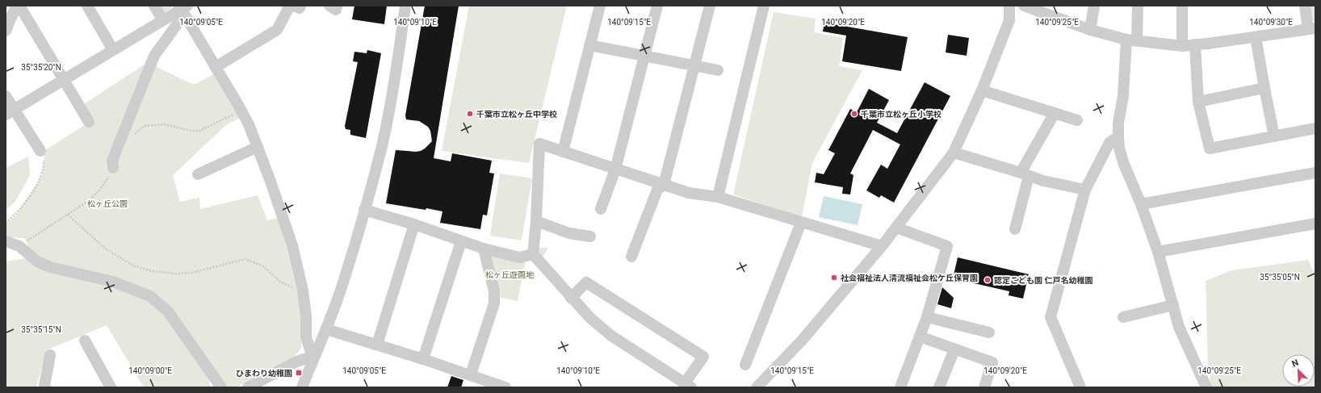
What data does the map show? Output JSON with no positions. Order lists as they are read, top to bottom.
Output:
{
  "parks": ["松ヶ丘公園", "松ヶ丘遊園地"],
  "places": {
    "other": [
      "千葉市立松ヶ丘中学校",
      "千葉市立松ヶ丘小学校",
      "社会福祉法人清流福祉会松ケ丘保育園",
      "認定こども園 仁戸名幼稚園"
    ],
    "transit": ["ひまわり幼稚園"]
  },
  "north": "top left",
  "coordinates": [
    "140°09'05\"E",
    "140°09'10\"E",
    "140°09'15\"E",
    "140°09'20\"E",
    "140°09'25\"E",
    "140°09'30\"E",
    "35°35'20\"N",
    "35°35'05\"N",
    "35°35'15\"N",
    "140°09'00\"E"
  ]
}
